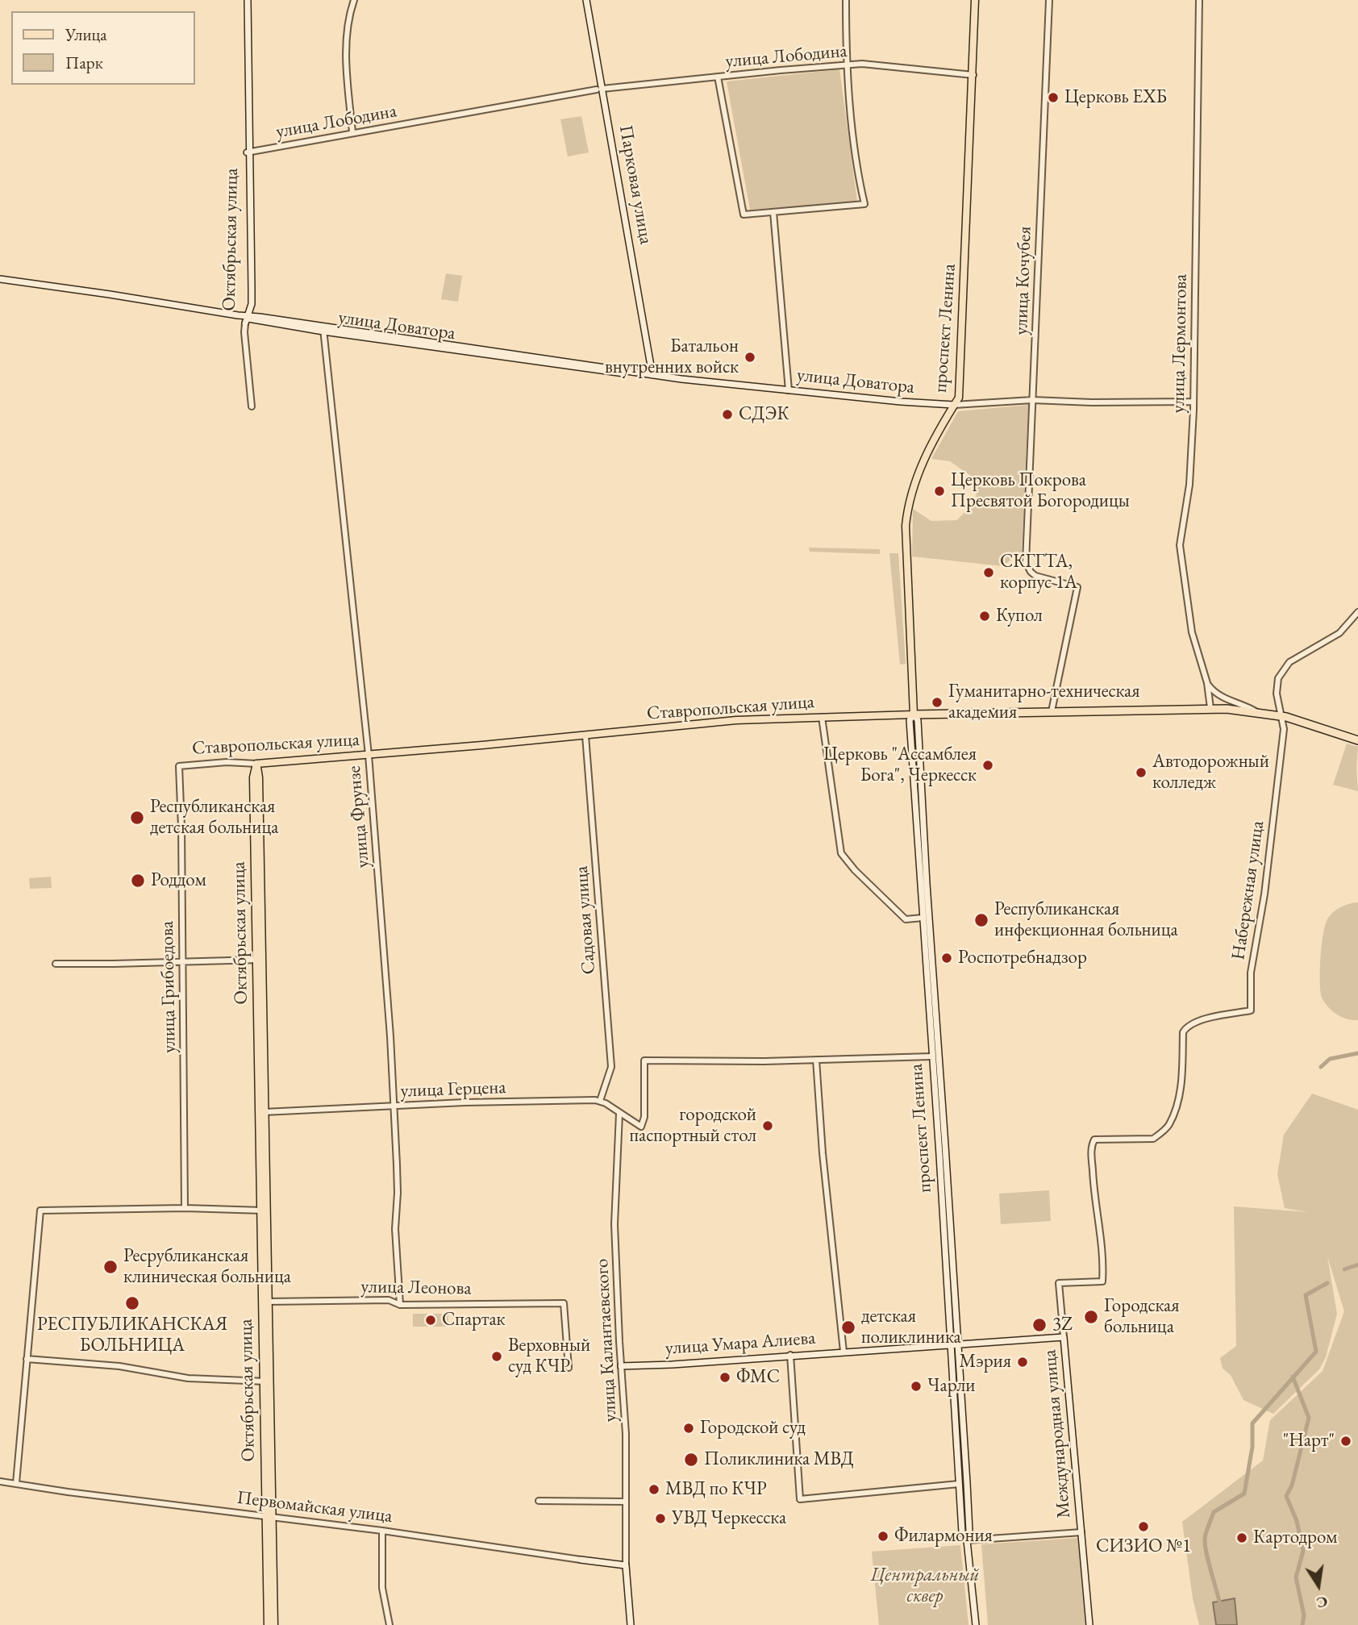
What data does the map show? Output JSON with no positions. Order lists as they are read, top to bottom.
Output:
{
  "streets": {
    "highway": ["Ставропольская улица"],
    "main road": [
      "Парковая улица",
      "Октябрьская улица",
      "улица Доватора",
      "проспект Ленина",
      "улица Умара Алиева",
      "Международная улица",
      "Первомайская улица"
    ],
    "street": [
      "улица Лободина",
      "улица Кочубея",
      "улица Лермонтова",
      "улица Фрунзе",
      "Набережная улица",
      "Садовая улица",
      "улица Грибоедова",
      "улица Герцена",
      "улица Леонова",
      "улица Калантаевского"
    ]
  },
  "crossings": [
    ["улица Лободина", "Парковая улица"],
    ["улица Лободина", "Октябрьская улица"],
    ["улица Лободина", "проспект Ленина"],
    ["Парковая улица", "улица Доватора"],
    ["Октябрьская улица", "улица Доватора"],
    ["Октябрьская улица", "Ставропольская улица"],
    ["Октябрьская улица", "улица Герцена"],
    ["Октябрьская улица", "улица Леонова"],
    ["Октябрьская улица", "Первомайская улица"],
    ["улица Кочубея", "улица Доватора"],
    ["улица Кочубея", "Ставропольская улица"],
    ["улица Доватора", "проспект Ленина"],
    ["улица Доватора", "улица Лермонтова"],
    ["улица Доватора", "улица Фрунзе"],
    ["проспект Ленина", "Ставропольская улица"],
    ["проспект Ленина", "улица Умара Алиева"],
    ["улица Лермонтова", "Ставропольская улица"],
    ["Ставропольская улица", "улица Фрунзе"],
    ["Ставропольская улица", "Набережная улица"],
    ["Ставропольская улица", "Садовая улица"],
    ["Ставропольская улица", "улица Грибоедова"],
    ["улица Фрунзе", "улица Герцена"],
    ["улица Фрунзе", "улица Леонова"],
    ["Набережная улица", "Международная улица"],
    ["Садовая улица", "улица Герцена"],
    ["улица Калантаевского", "улица Умара Алиева"],
    ["улица Калантаевского", "Первомайская улица"],
    ["улица Умара Алиева", "Международная улица"]
  ],
  "parks": ["Центральный сквер"],
  "places": [
    "Церковь ЕХБ",
    "Батальон внутренних войск",
    "СДЭК",
    "Церковь Покрова Пресвятой Богородицы",
    "СКГГТА, корпус 1А",
    "Купол",
    "Гуманитарно-техническая академия",
    "Церковь \"Ассамблея Бога\", Черкесск",
    "Автодорожный колледж",
    "Республиканская детская больница",
    "Роддом",
    "Республиканская инфекционная больница",
    "Роспотребнадзор",
    "городской паспортный стол",
    "Ресрубликанская клиническая больница",
    "РЕСПУБЛИКАНСКАЯ БОЛЬНИЦА",
    "Городская больница",
    "Спартак",
    "3Z",
    "детская поликлиника",
    "Верховный суд КЧР",
    "Мэрия",
    "ФМС",
    "Чарли",
    "Городской суд",
    "\"Нарт\"",
    "Поликлиника МВД",
    "МВД по КЧР",
    "УВД Черкесска",
    "СИЗИО №1",
    "Филармония",
    "Картодром"
  ],
  "legend": ["Улица", "Парк"],
  "north": "bottom"
}
